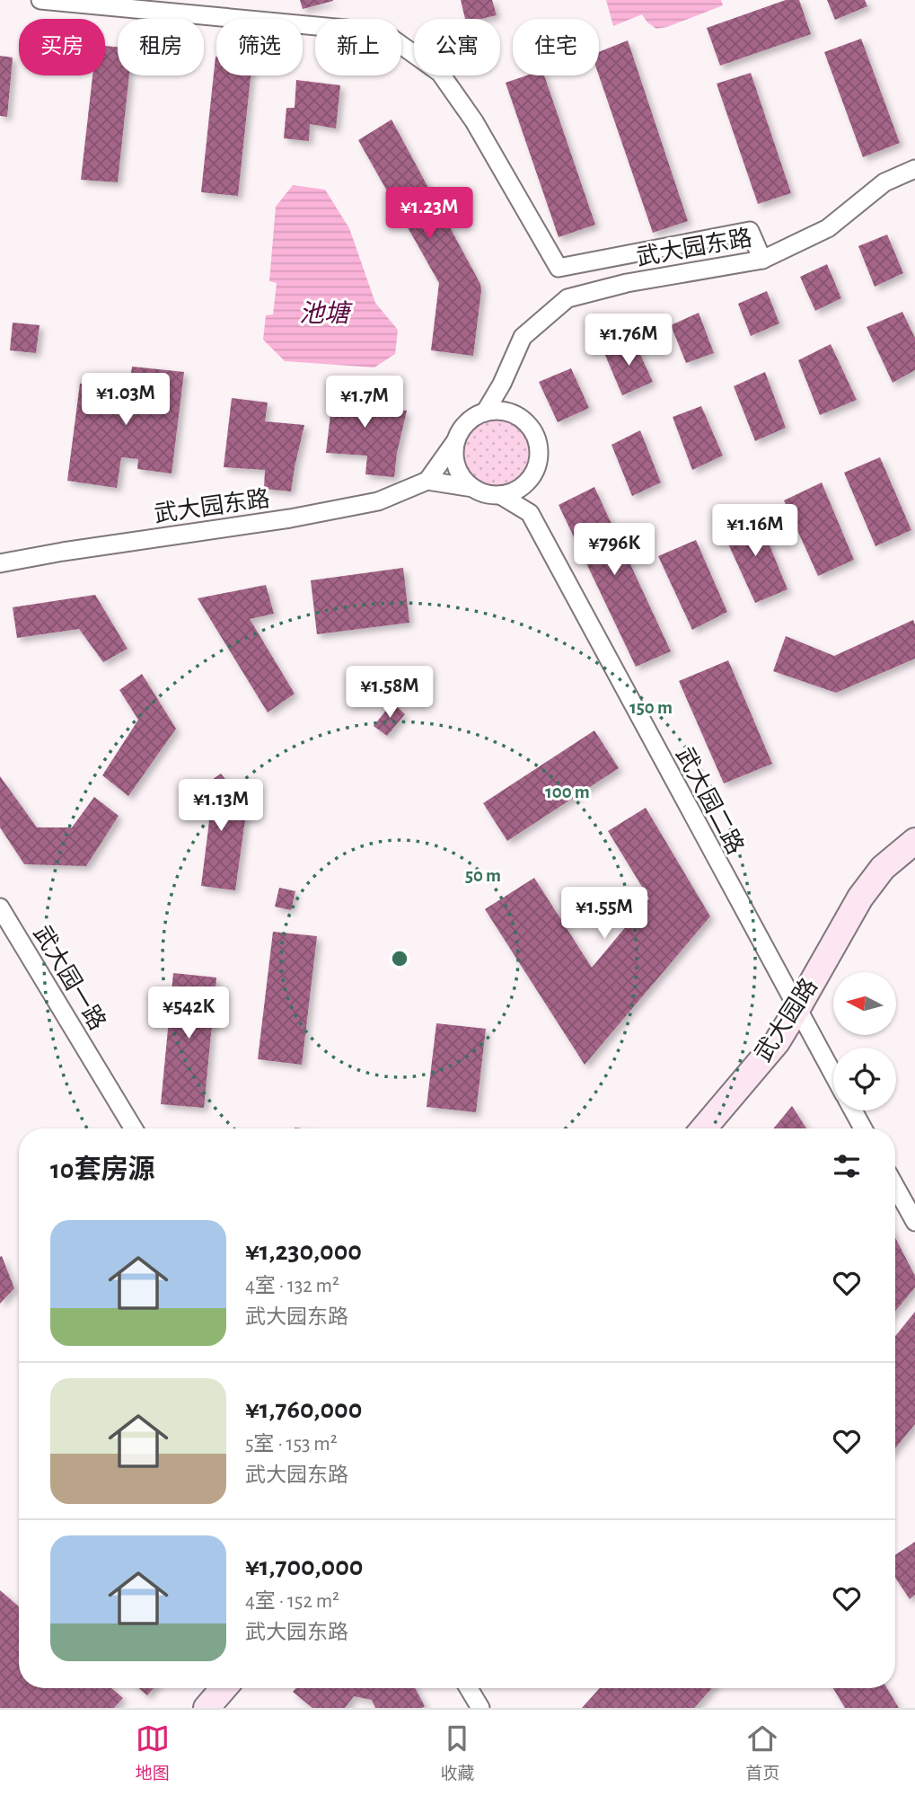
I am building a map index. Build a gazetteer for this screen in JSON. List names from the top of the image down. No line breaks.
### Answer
{"streets":{"street":["武大园东路","武大园二路","武大园一路","武大园路"]},"crossings":[["武大园二路","武大园路"]],"water":["池塘"],"north":"left","page":{"chip":["买房","租房","筛选","新上","公寓","住宅"],"price":["¥1.23M","¥1.76M","¥1.03M","¥1.7M","¥1.16M","¥796K","¥1.58M","¥1.13M","¥1.55M","¥542K"],"heading":"10套房源","list":[{"name":"¥1,230,000","note":"4室 · 132 m² · 武大园东路"},{"name":"¥1,760,000","note":"5室 · 153 m² · 武大园东路"},{"name":"¥1,700,000","note":"4室 · 152 m² · 武大园东路"}],"tabs":["地图","收藏","首页"]},"rings":["150 m","100 m","50 m"]}
